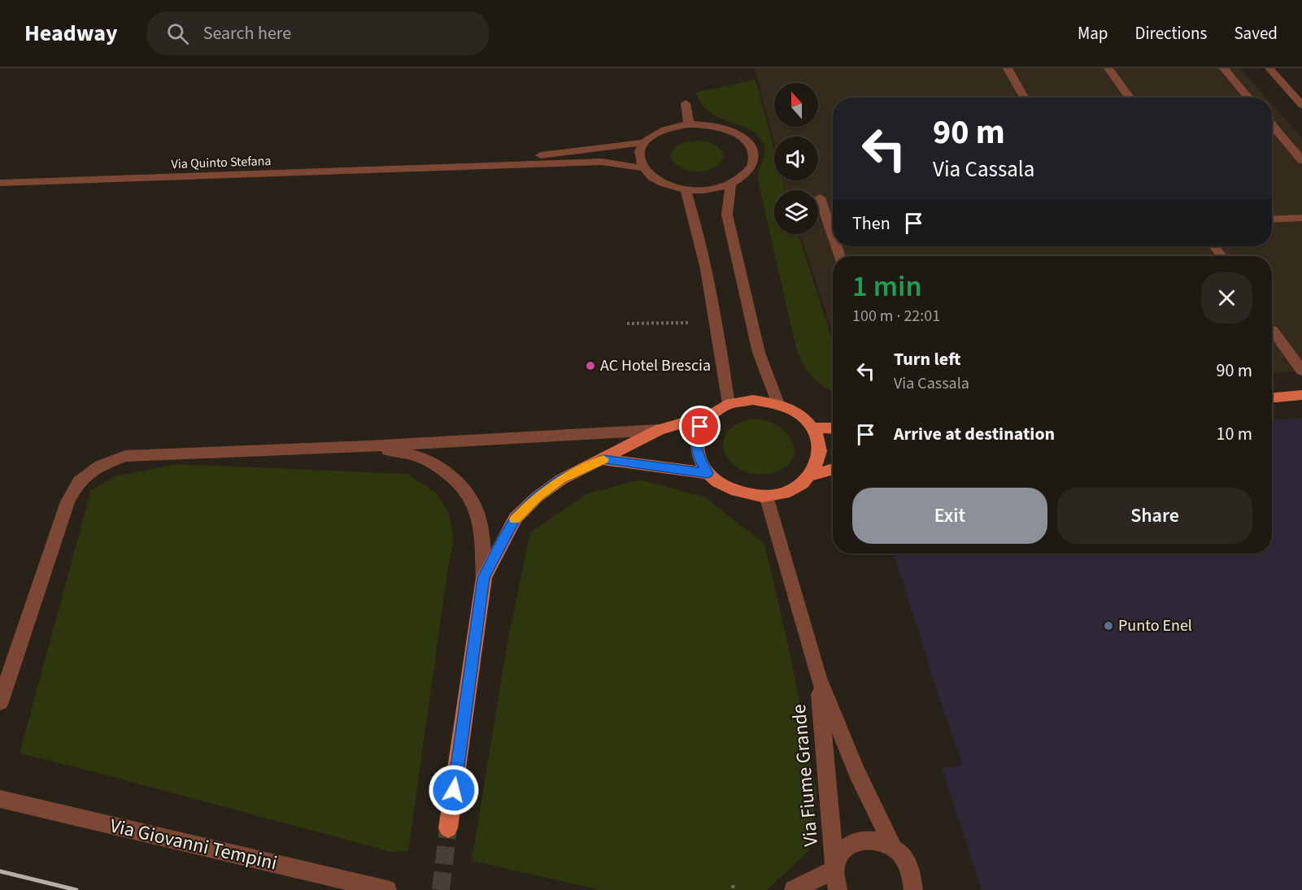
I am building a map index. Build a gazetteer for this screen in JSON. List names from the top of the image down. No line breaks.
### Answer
{"streets":{"street":["Via Quinto Stefana","Via Fiume Grande","Via Giovanni Tempini"]},"places":["AC Hotel Brescia","Punto Enel"],"north":"top","page":{"header":"Headway","search":"Search here","nav":["Map","Directions","Saved"],"turn":["90 m","Via Cassala"],"then":"Then","heading":["1 min","100 m · 22:01"],"list":[{"name":"Turn left","note":"Via Cassala","value":"90 m"},{"name":"Arrive at destination","value":"10 m"}],"buttons":["Exit","Share"]}}
